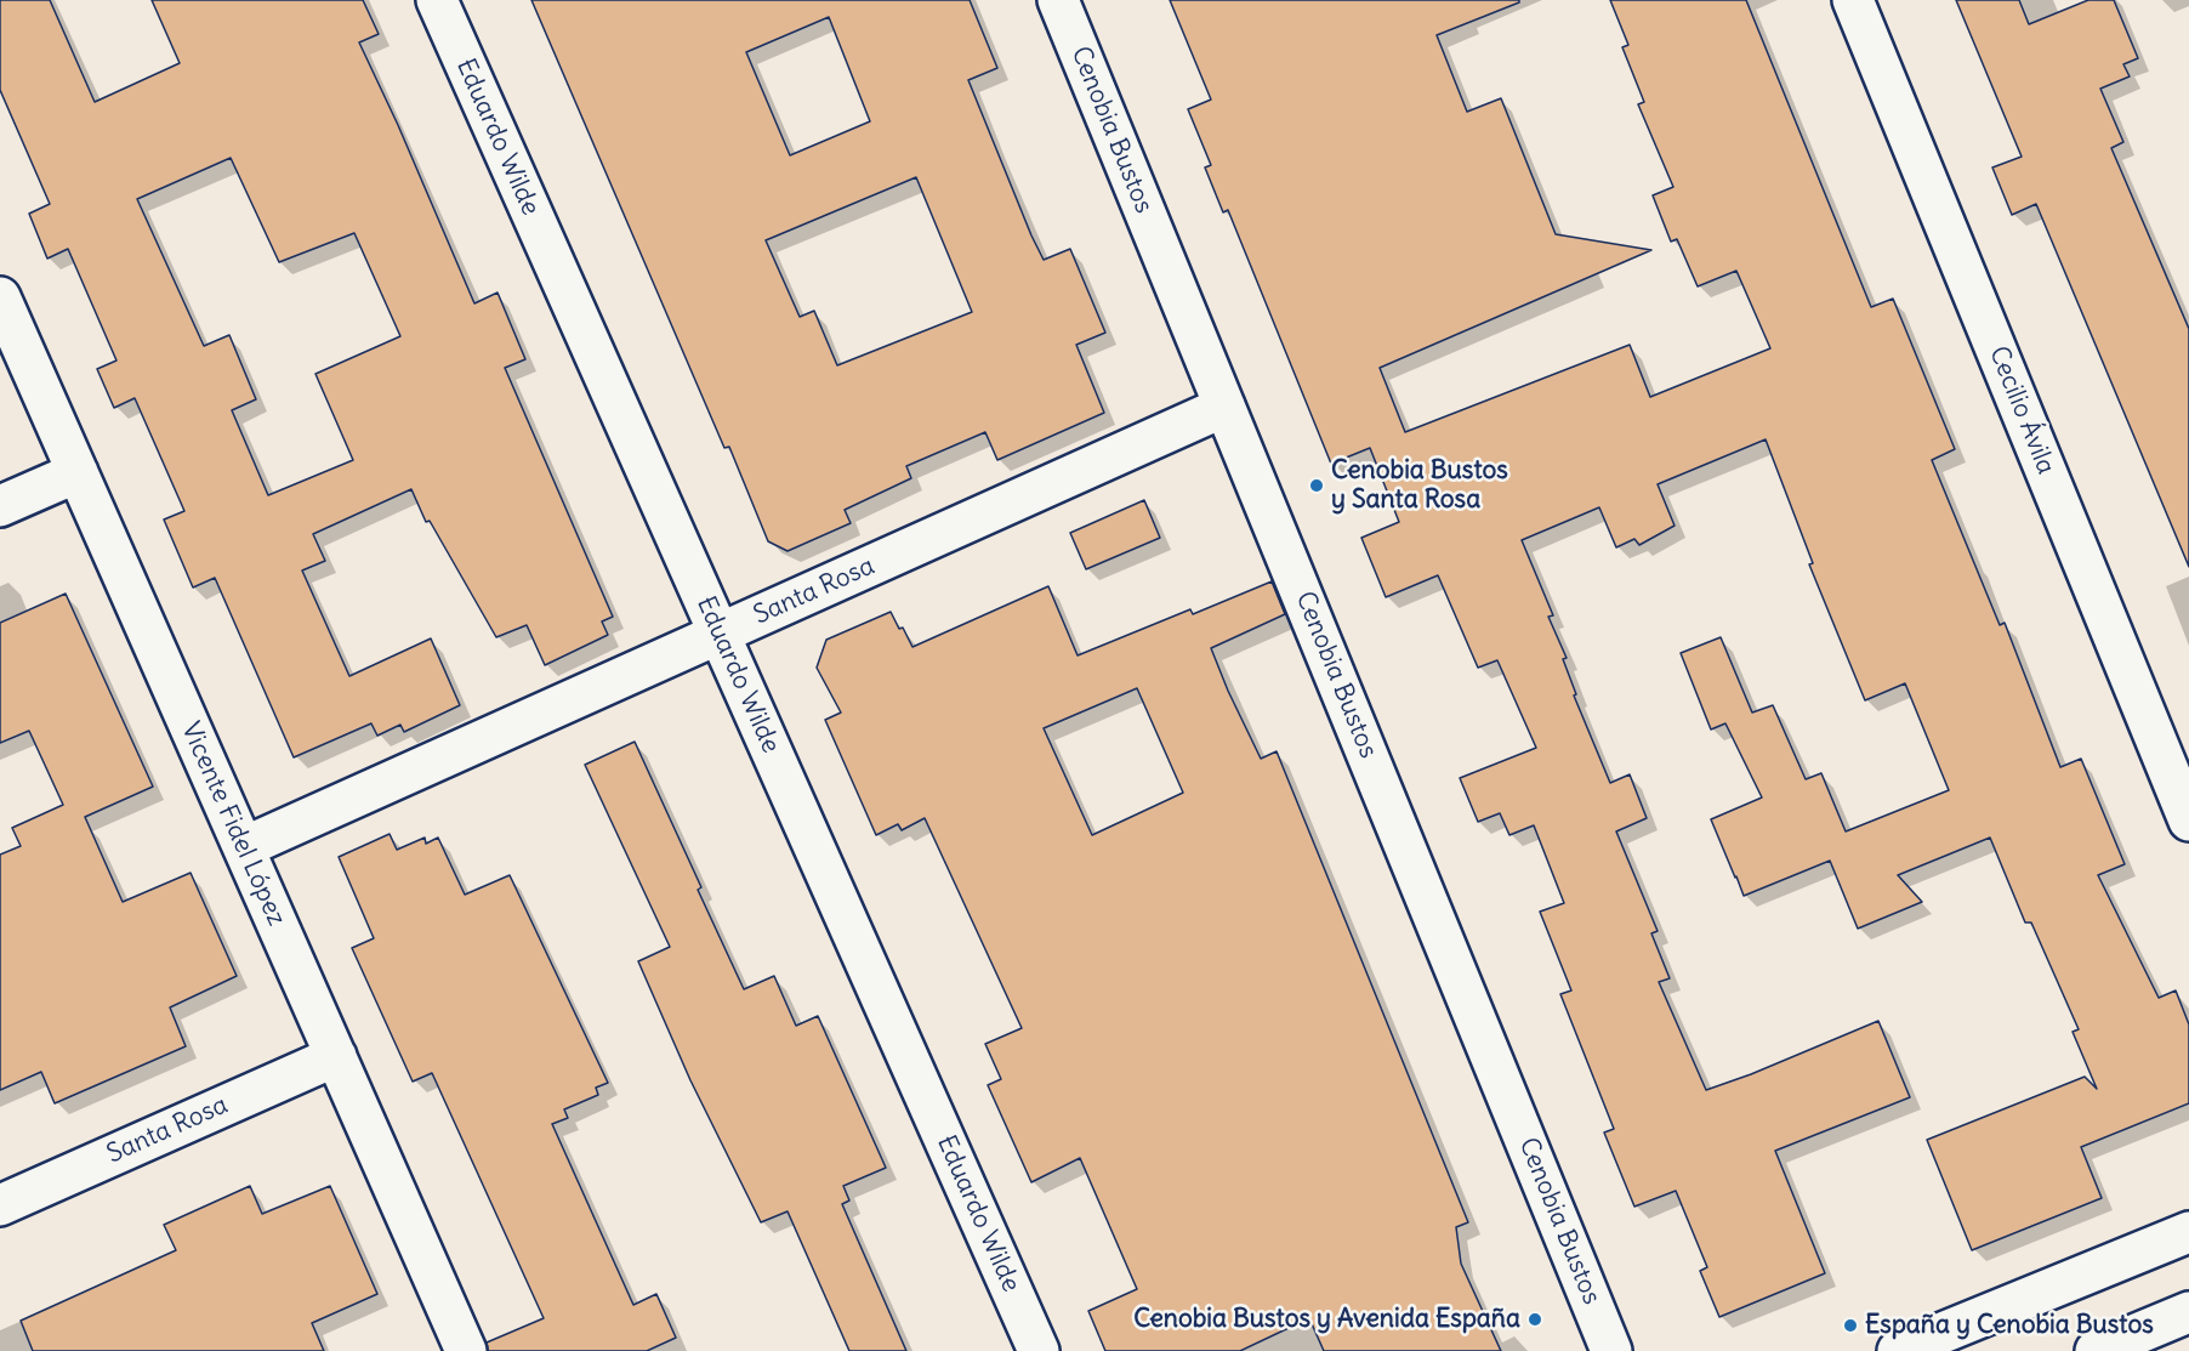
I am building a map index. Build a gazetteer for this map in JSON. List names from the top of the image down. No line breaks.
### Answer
{"streets":{"street":["Cenobia Bustos","Eduardo Wilde","Cecilio Ávila","Santa Rosa","Vicente Fidel López"]},"crossings":[["Cenobia Bustos","Santa Rosa"],["Eduardo Wilde","Santa Rosa"],["Santa Rosa","Vicente Fidel López"]],"places":["Cenobia Bustos y Santa Rosa","Cenobia Bustos y Avenida España","España y Cenobia Bustos"]}
